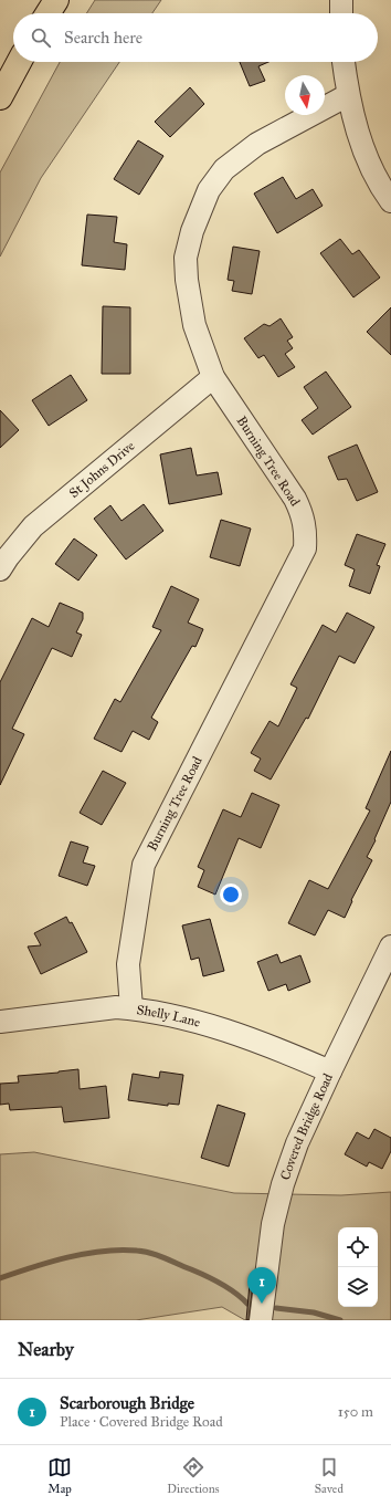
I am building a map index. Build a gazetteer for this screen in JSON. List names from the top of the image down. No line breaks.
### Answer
{"streets":{"street":["Burning Tree Road","St Johns Drive","Shelly Lane","Covered Bridge Road"]},"crossings":[["Burning Tree Road","St Johns Drive"],["Burning Tree Road","Shelly Lane"],["Shelly Lane","Covered Bridge Road"]],"north":"bottom","page":{"search":"Search here","pins":"1","heading":"Nearby","list":[{"mark":"1","name":"Scarborough Bridge","note":"Place · Covered Bridge Road","value":"150 m"}],"nav":["Map","Directions","Saved"]}}
